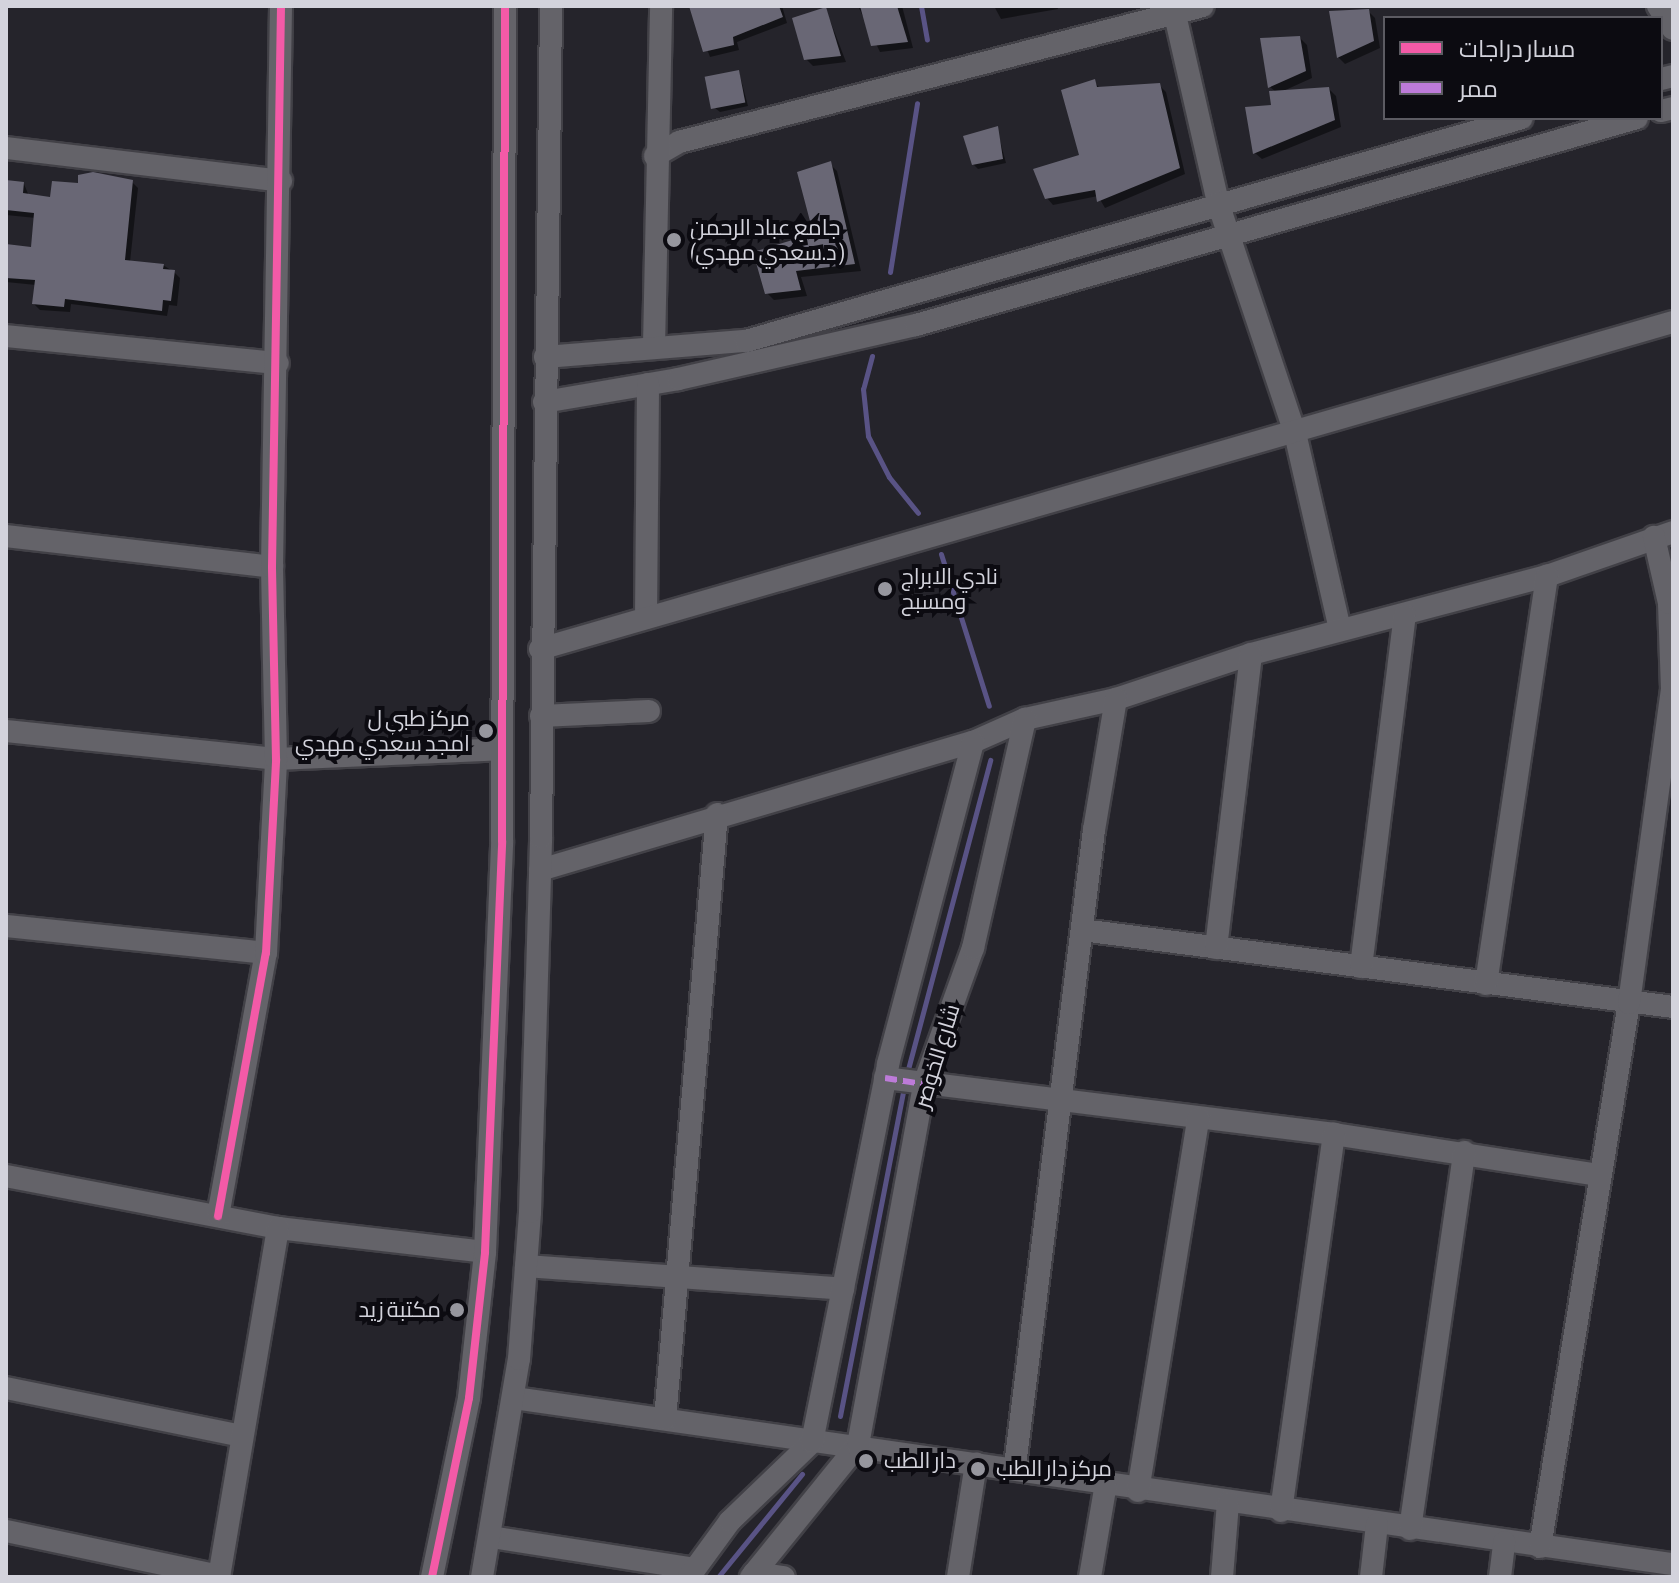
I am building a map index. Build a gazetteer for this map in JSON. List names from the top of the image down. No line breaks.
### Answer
{"streets":{"street":["شارع الخوصر"]},"places":["جامع عباد الرحمن (د.سعدي مهدي )","نادي الابراج ومسبح","مركز طبي ل امجد سعدي مهدي","مكتبة زيد","دار الطب","مركز دار الطب"],"legend":["مسار دراجات","ممر"]}
